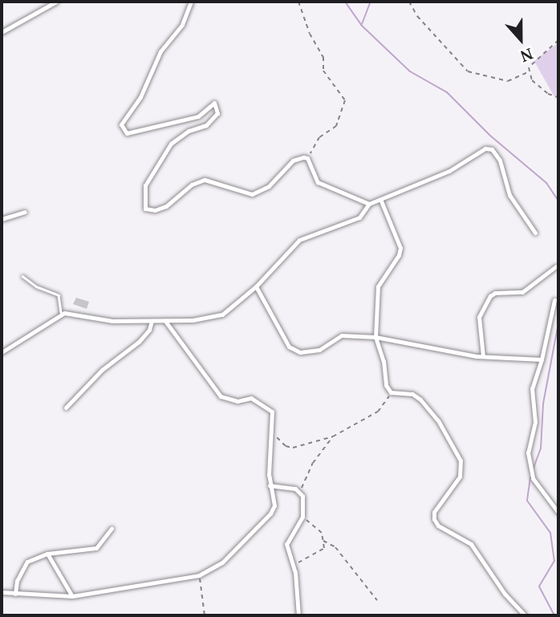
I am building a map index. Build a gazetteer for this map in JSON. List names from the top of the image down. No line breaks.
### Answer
{"north":"bottom"}
